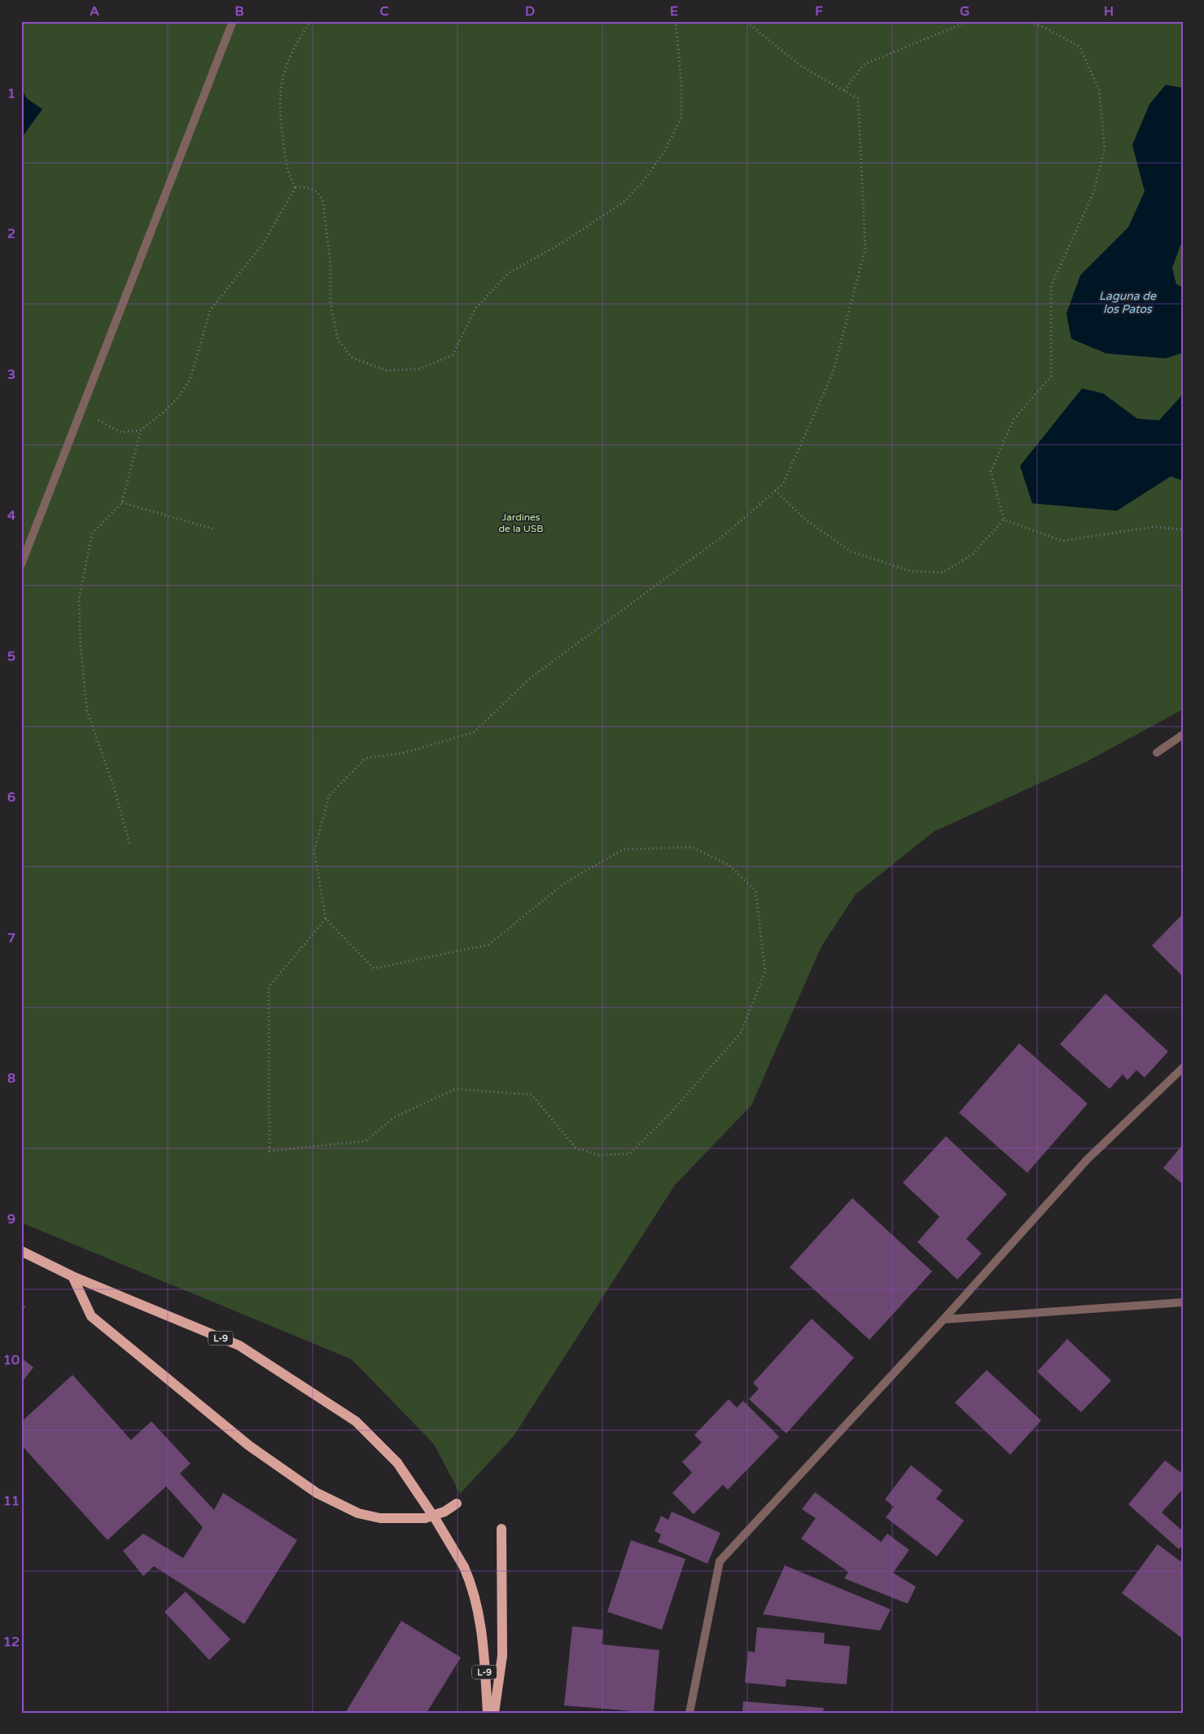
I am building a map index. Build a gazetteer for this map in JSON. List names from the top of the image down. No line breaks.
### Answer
{"streets":{"main road":["L-9"]},"water":["Laguna de los Patos"],"parks":["Jardines de la USB"],"grid":{"columns":["A","B","C","D","E","F","G","H"],"rows":["1","2","3","4","5","6","7","8","9","10","11","12"]}}
